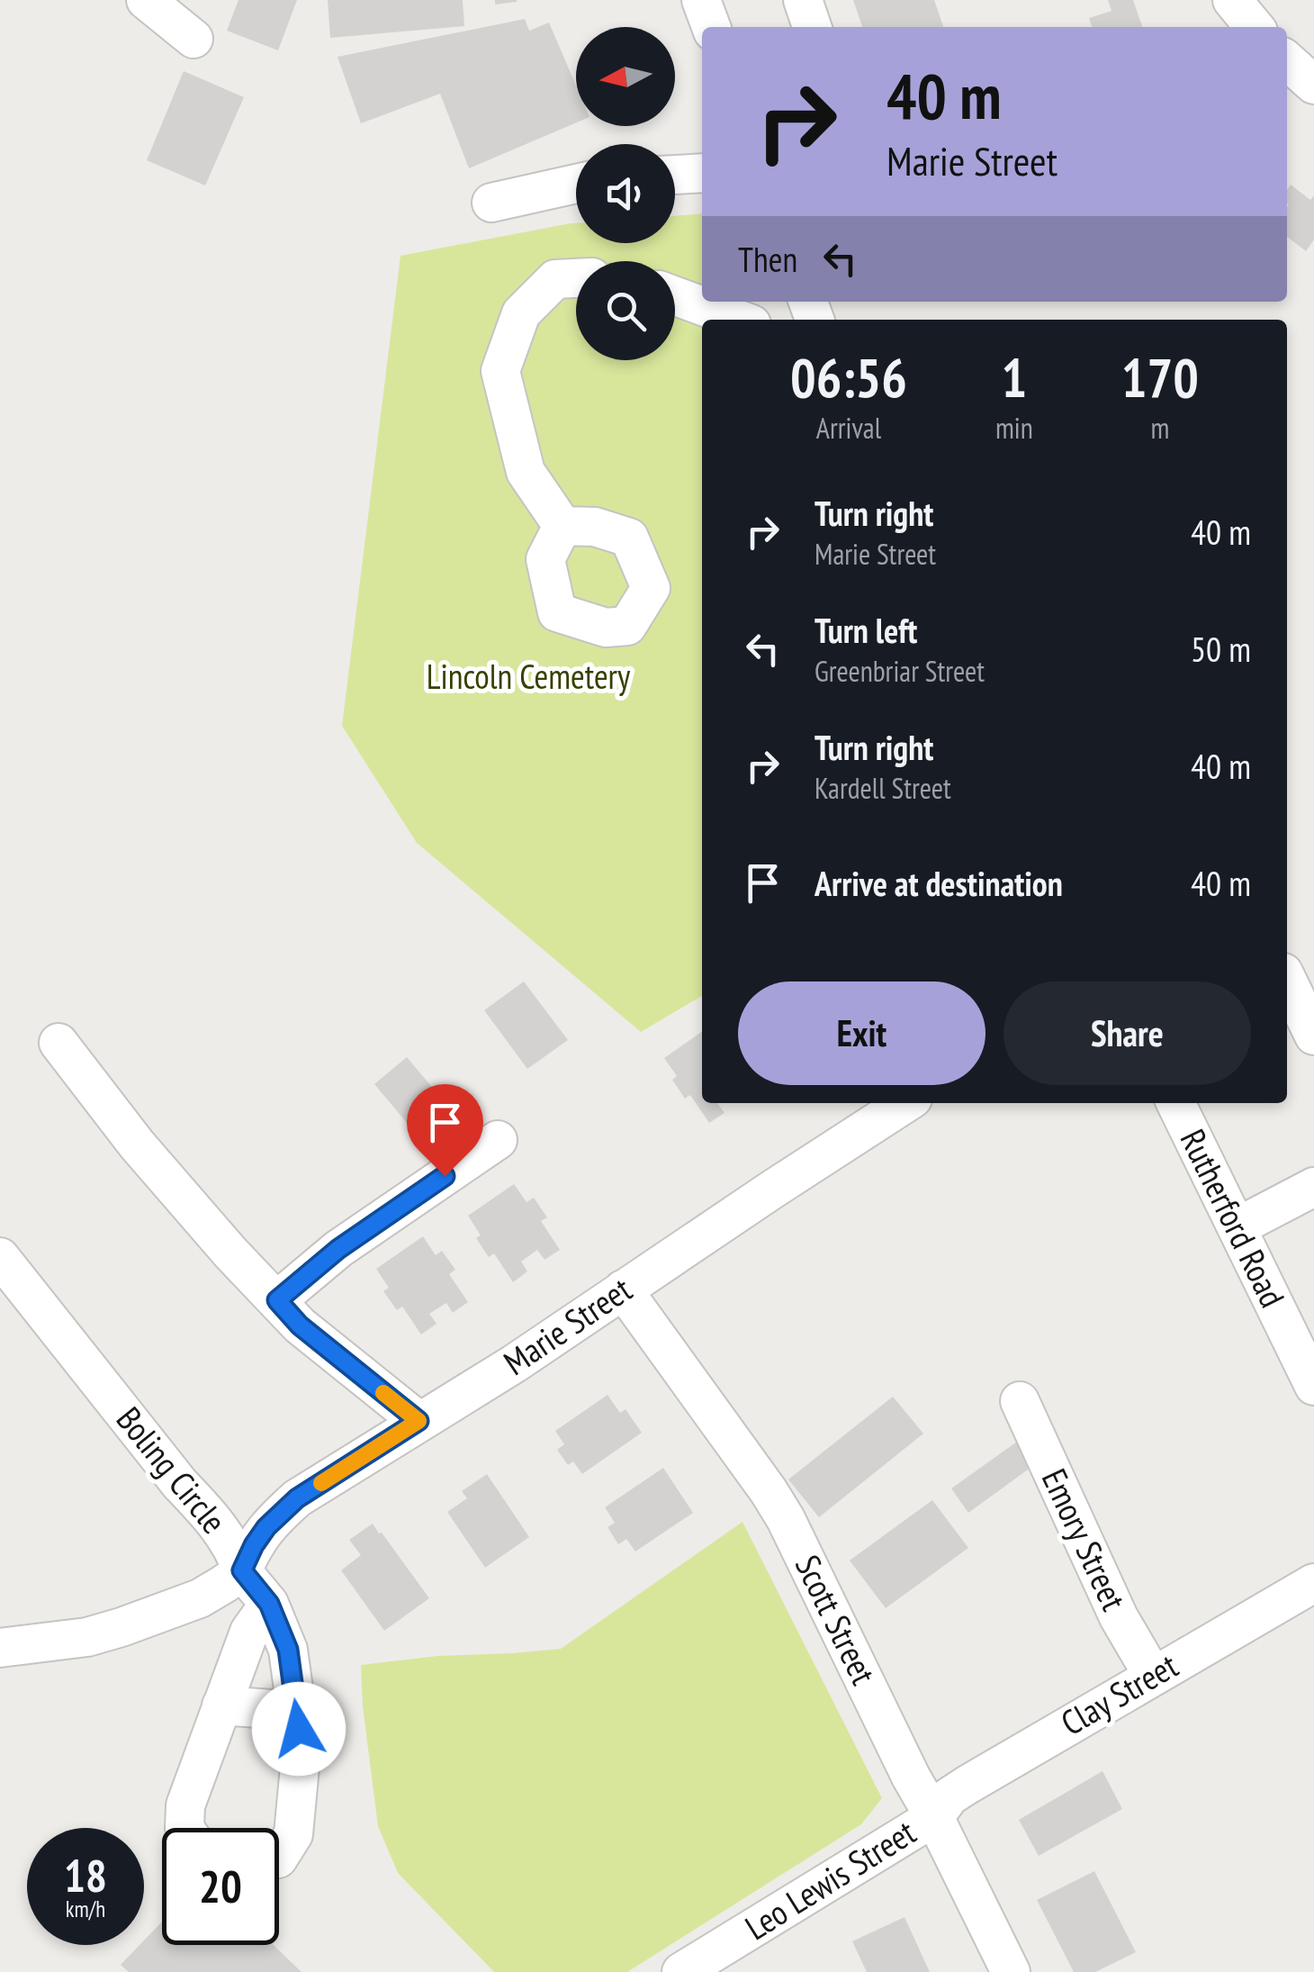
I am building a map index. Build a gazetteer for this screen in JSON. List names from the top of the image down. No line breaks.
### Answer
{"streets":{"street":["Rutherford Road","Marie Street","Boling Circle","Emory Street","Scott Street","Clay Street","Leo Lewis Street"]},"crossings":[["Marie Street","Boling Circle"],["Marie Street","Scott Street"],["Emory Street","Clay Street"],["Scott Street","Clay Street"],["Scott Street","Leo Lewis Street"],["Clay Street","Leo Lewis Street"]],"parks":["Lincoln Cemetery"],"north":"left","page":{"turn":["40 m","Marie Street"],"then":"Then","eta":["06:56","Arrival","1","min","170","m"],"list":[{"name":"Turn right","note":"Marie Street","value":"40 m"},{"name":"Turn left","note":"Greenbriar Street","value":"50 m"},{"name":"Turn right","note":"Kardell Street","value":"40 m"},{"name":"Arrive at destination","value":"40 m"}],"buttons":["Exit","Share"],"speed":"18 km/h","limit":"20"}}
